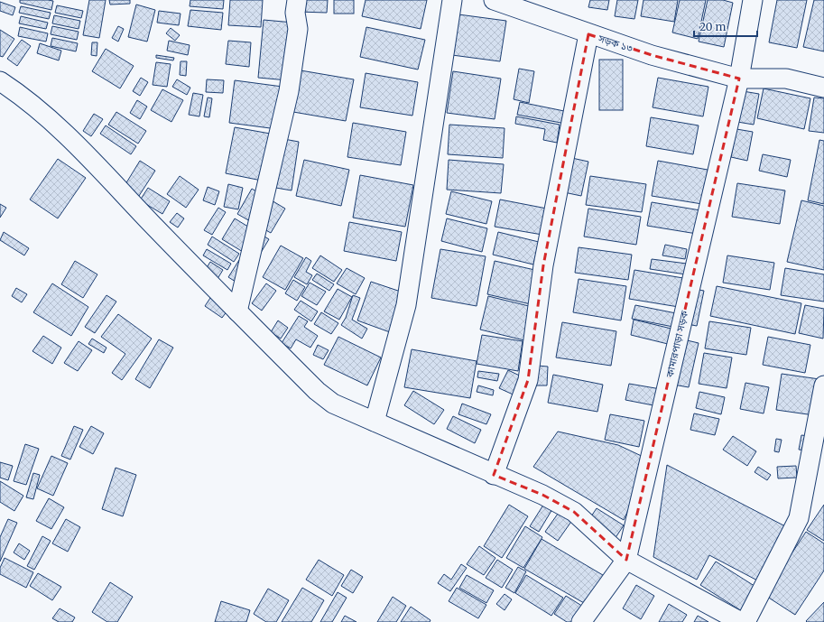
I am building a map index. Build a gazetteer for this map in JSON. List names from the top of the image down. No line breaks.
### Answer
{"streets":{"street":["সড়ক ১৩","কামারপাড়া সড়ক"]},"crossings":[["সড়ক ১৩","কামারপাড়া সড়ক"]],"scale_bar":"20 m"}
